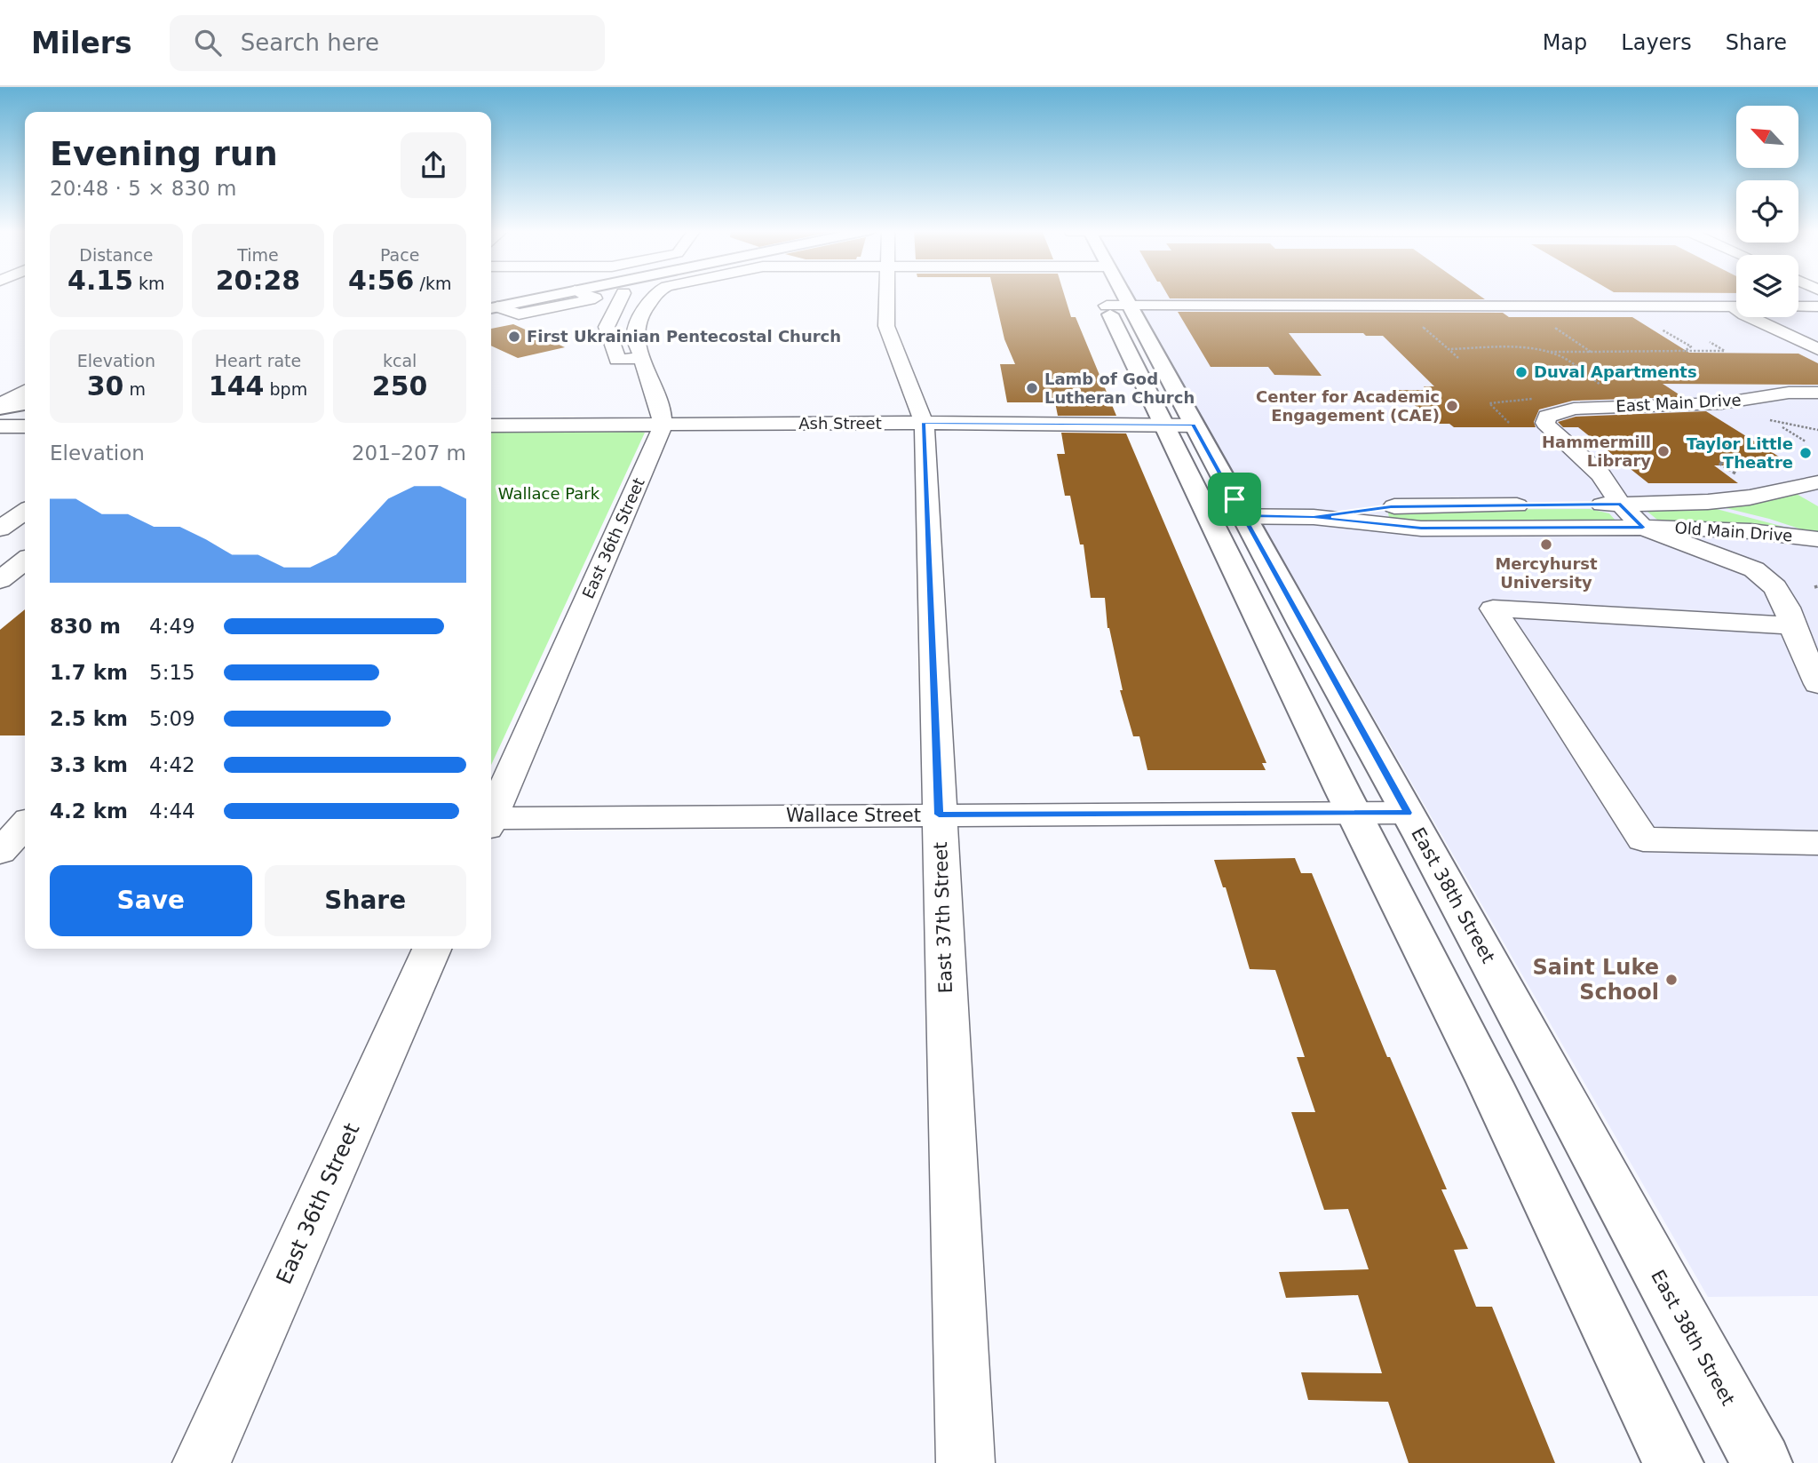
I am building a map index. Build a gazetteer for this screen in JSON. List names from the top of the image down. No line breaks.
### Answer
{"streets":{"main road":["East 38th Street"],"street":["East Main Drive","Ash Street","Old Main Drive","East 36th Street","Wallace Street","East 37th Street"]},"crossings":[["East Main Drive","Old Main Drive"],["Ash Street","East 36th Street"],["Ash Street","East 38th Street"],["Ash Street","East 37th Street"],["Old Main Drive","East 38th Street"],["Wallace Street","East 38th Street"],["Wallace Street","East 37th Street"]],"parks":["Wallace Park"],"places":["First Ukrainian Pentecostal Church","Duval Apartments","Lamb of God Lutheran Church","Center for Academic Engagement (CAE)","Hammermill Library","Taylor Little Theatre","Mercyhurst University","Saint Luke School"],"north":"top left","page":{"header":"Milers","search":"Search here","nav":["Map","Layers","Share"],"heading":["Evening run","20:48 · 5 × 830 m"],"stats":[["Distance","4.15 km"],["Time","20:28"],["Pace","4:56 /km"],["Elevation","30 m"],["Heart rate","144 bpm"],["kcal","250"]],"chart":["Elevation","201–207 m"],"list":[{"name":"830 m","note":"4:49"},{"name":"1.7 km","note":"5:15"},{"name":"2.5 km","note":"5:09"},{"name":"3.3 km","note":"4:42"},{"name":"4.2 km","note":"4:44"}],"buttons":["Save","Share"]}}
